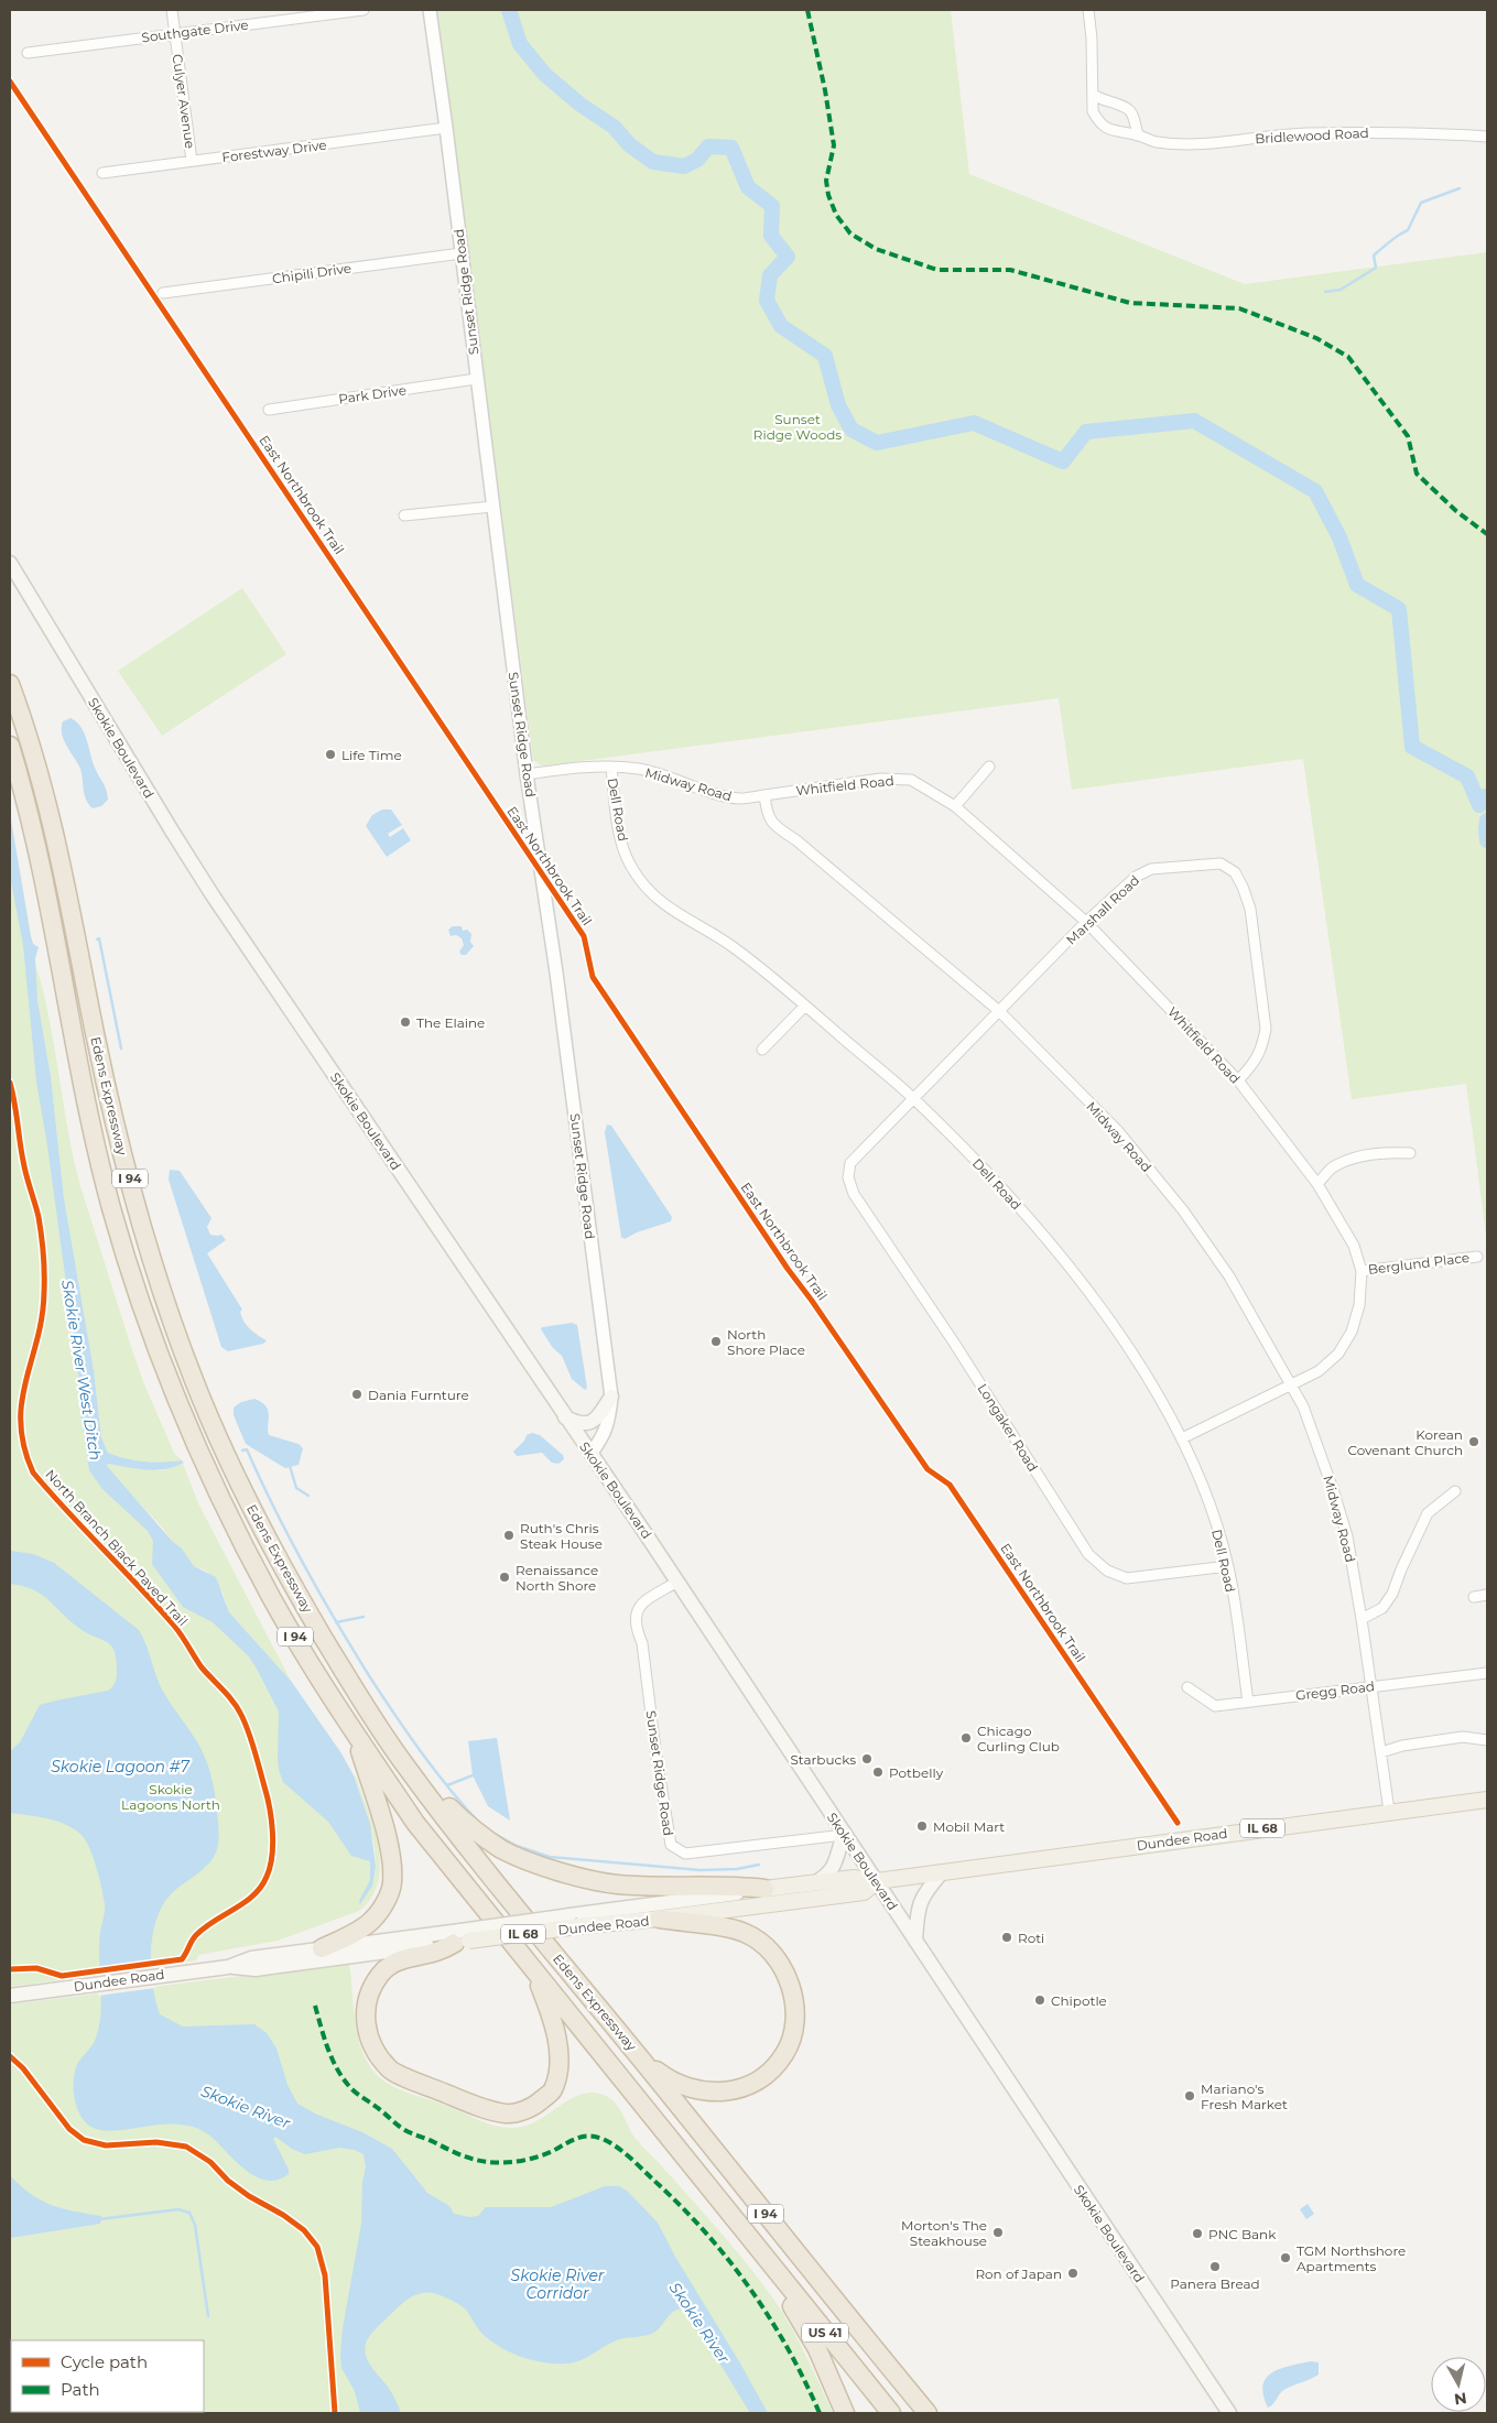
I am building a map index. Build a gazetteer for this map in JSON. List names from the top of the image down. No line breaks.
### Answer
{"streets":{"highway":["Edens Expressway","I 94","US 41"],"main road":["Skokie Boulevard","IL 68","Dundee Road"],"street":["Southgate Drive","Culyer Avenue","Bridlewood Road","Forestway Drive","Chipili Drive","Sunset Ridge Road","Park Drive","Midway Road","Whitfield Road","Dell Road","Marshall Road","Berglund Place","Longaker Road","Gregg Road"],"cycle path":["East Northbrook Trail","North Branch Black Paved Trail"]},"crossings":[["Southgate Drive","Culyer Avenue"],["Culyer Avenue","Forestway Drive"],["Forestway Drive","Sunset Ridge Road"],["Chipili Drive","Sunset Ridge Road"],["Sunset Ridge Road","Park Drive"],["Sunset Ridge Road","Skokie Boulevard"],["Sunset Ridge Road","Midway Road"],["Skokie Boulevard","Dundee Road"],["Midway Road","Whitfield Road"],["Midway Road","Dell Road"],["Midway Road","Marshall Road"],["Midway Road","Gregg Road"],["Midway Road","Dundee Road"],["Whitfield Road","Dell Road"],["Whitfield Road","Marshall Road"],["Whitfield Road","Berglund Place"],["Dell Road","Marshall Road"],["Dell Road","Longaker Road"],["Dell Road","Gregg Road"],["Marshall Road","Longaker Road"],["Edens Expressway","I 94"],["Edens Expressway","US 41"],["I 94","US 41"]],"water":["Skokie River West Ditch","Skokie Lagoon #7","Skokie River","Skokie River Corridor"],"parks":["Sunset Ridge Woods","Skokie Lagoons North"],"places":["Life Time","The Elaine","North Shore Place","Dania Furnture","Korean Covenant Church","Ruth's Chris Steak House","Renaissance North Shore","Chicago Curling Club","Starbucks","Potbelly","Mobil Mart","Roti","Chipotle","Mariano's Fresh Market","Morton's The Steakhouse","PNC Bank","TGM Northshore Apartments","Panera Bread","Ron of Japan"],"legend":["Cycle path","Path"],"north":"bottom"}
